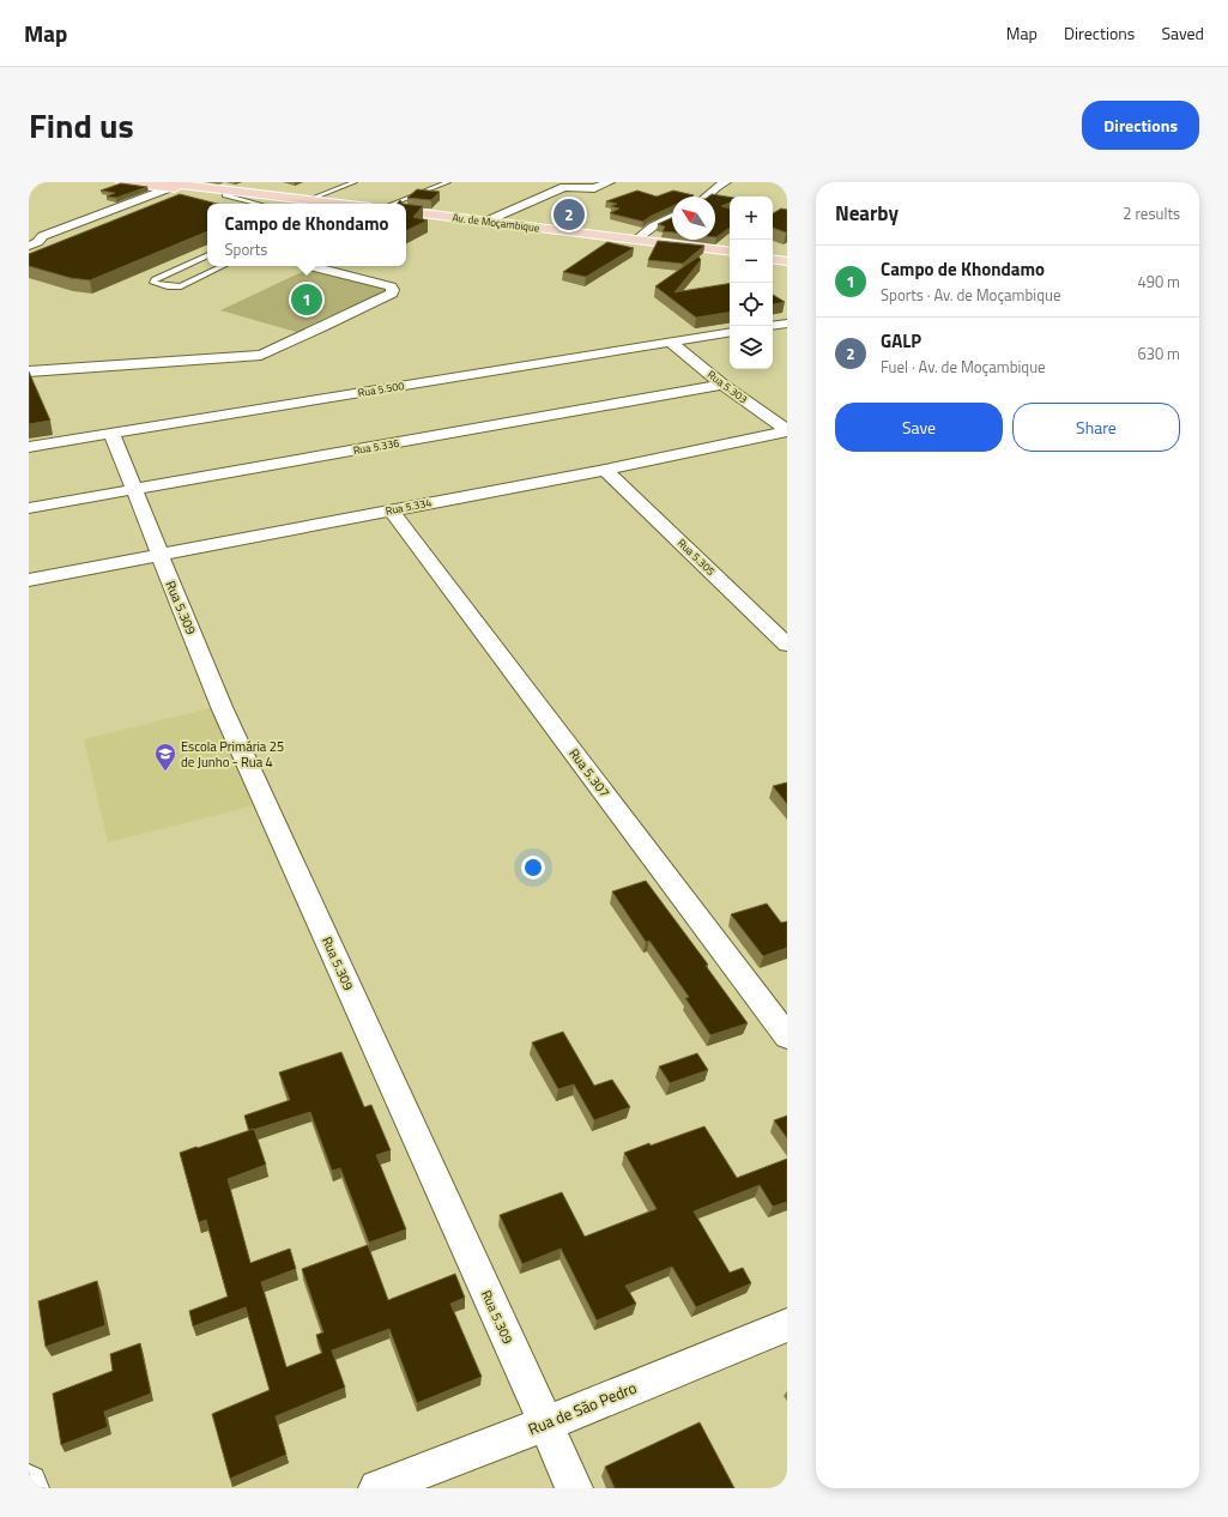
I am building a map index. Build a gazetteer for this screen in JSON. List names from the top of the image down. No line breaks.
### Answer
{"streets":{"highway":["Av. de Moçambique"],"street":["Rua 5.303","Rua 5.500","Rua 5.336","Rua 5.334","Rua 5.305","Rua 5.309","Rua 5.307","Rua de São Pedro"]},"crossings":[["Rua 5.303","Rua 5.500"],["Rua 5.303","Rua 5.336"],["Rua 5.303","Rua 5.334"],["Rua 5.500","Rua 5.309"],["Rua 5.336","Rua 5.309"],["Rua 5.334","Rua 5.305"],["Rua 5.334","Rua 5.309"],["Rua 5.334","Rua 5.307"],["Rua 5.309","Rua de São Pedro"]],"places":{"school or university":["Escola Primária 25 de Junho - Rua 4"]},"north":"top left","page":{"header":"Map","nav":["Map","Directions","Saved"],"title":"Find us","buttons":["Directions",["Save","Share"]],"heading":["Nearby","2 results"],"map_buttons":["+","−"],"pins":["2","1"],"popup":["Campo de Khondamo","Sports"],"list":[{"mark":"1","name":"Campo de Khondamo","note":"Sports · Av. de Moçambique","value":"490 m"},{"mark":"2","name":"GALP","note":"Fuel · Av. de Moçambique","value":"630 m"}]}}
